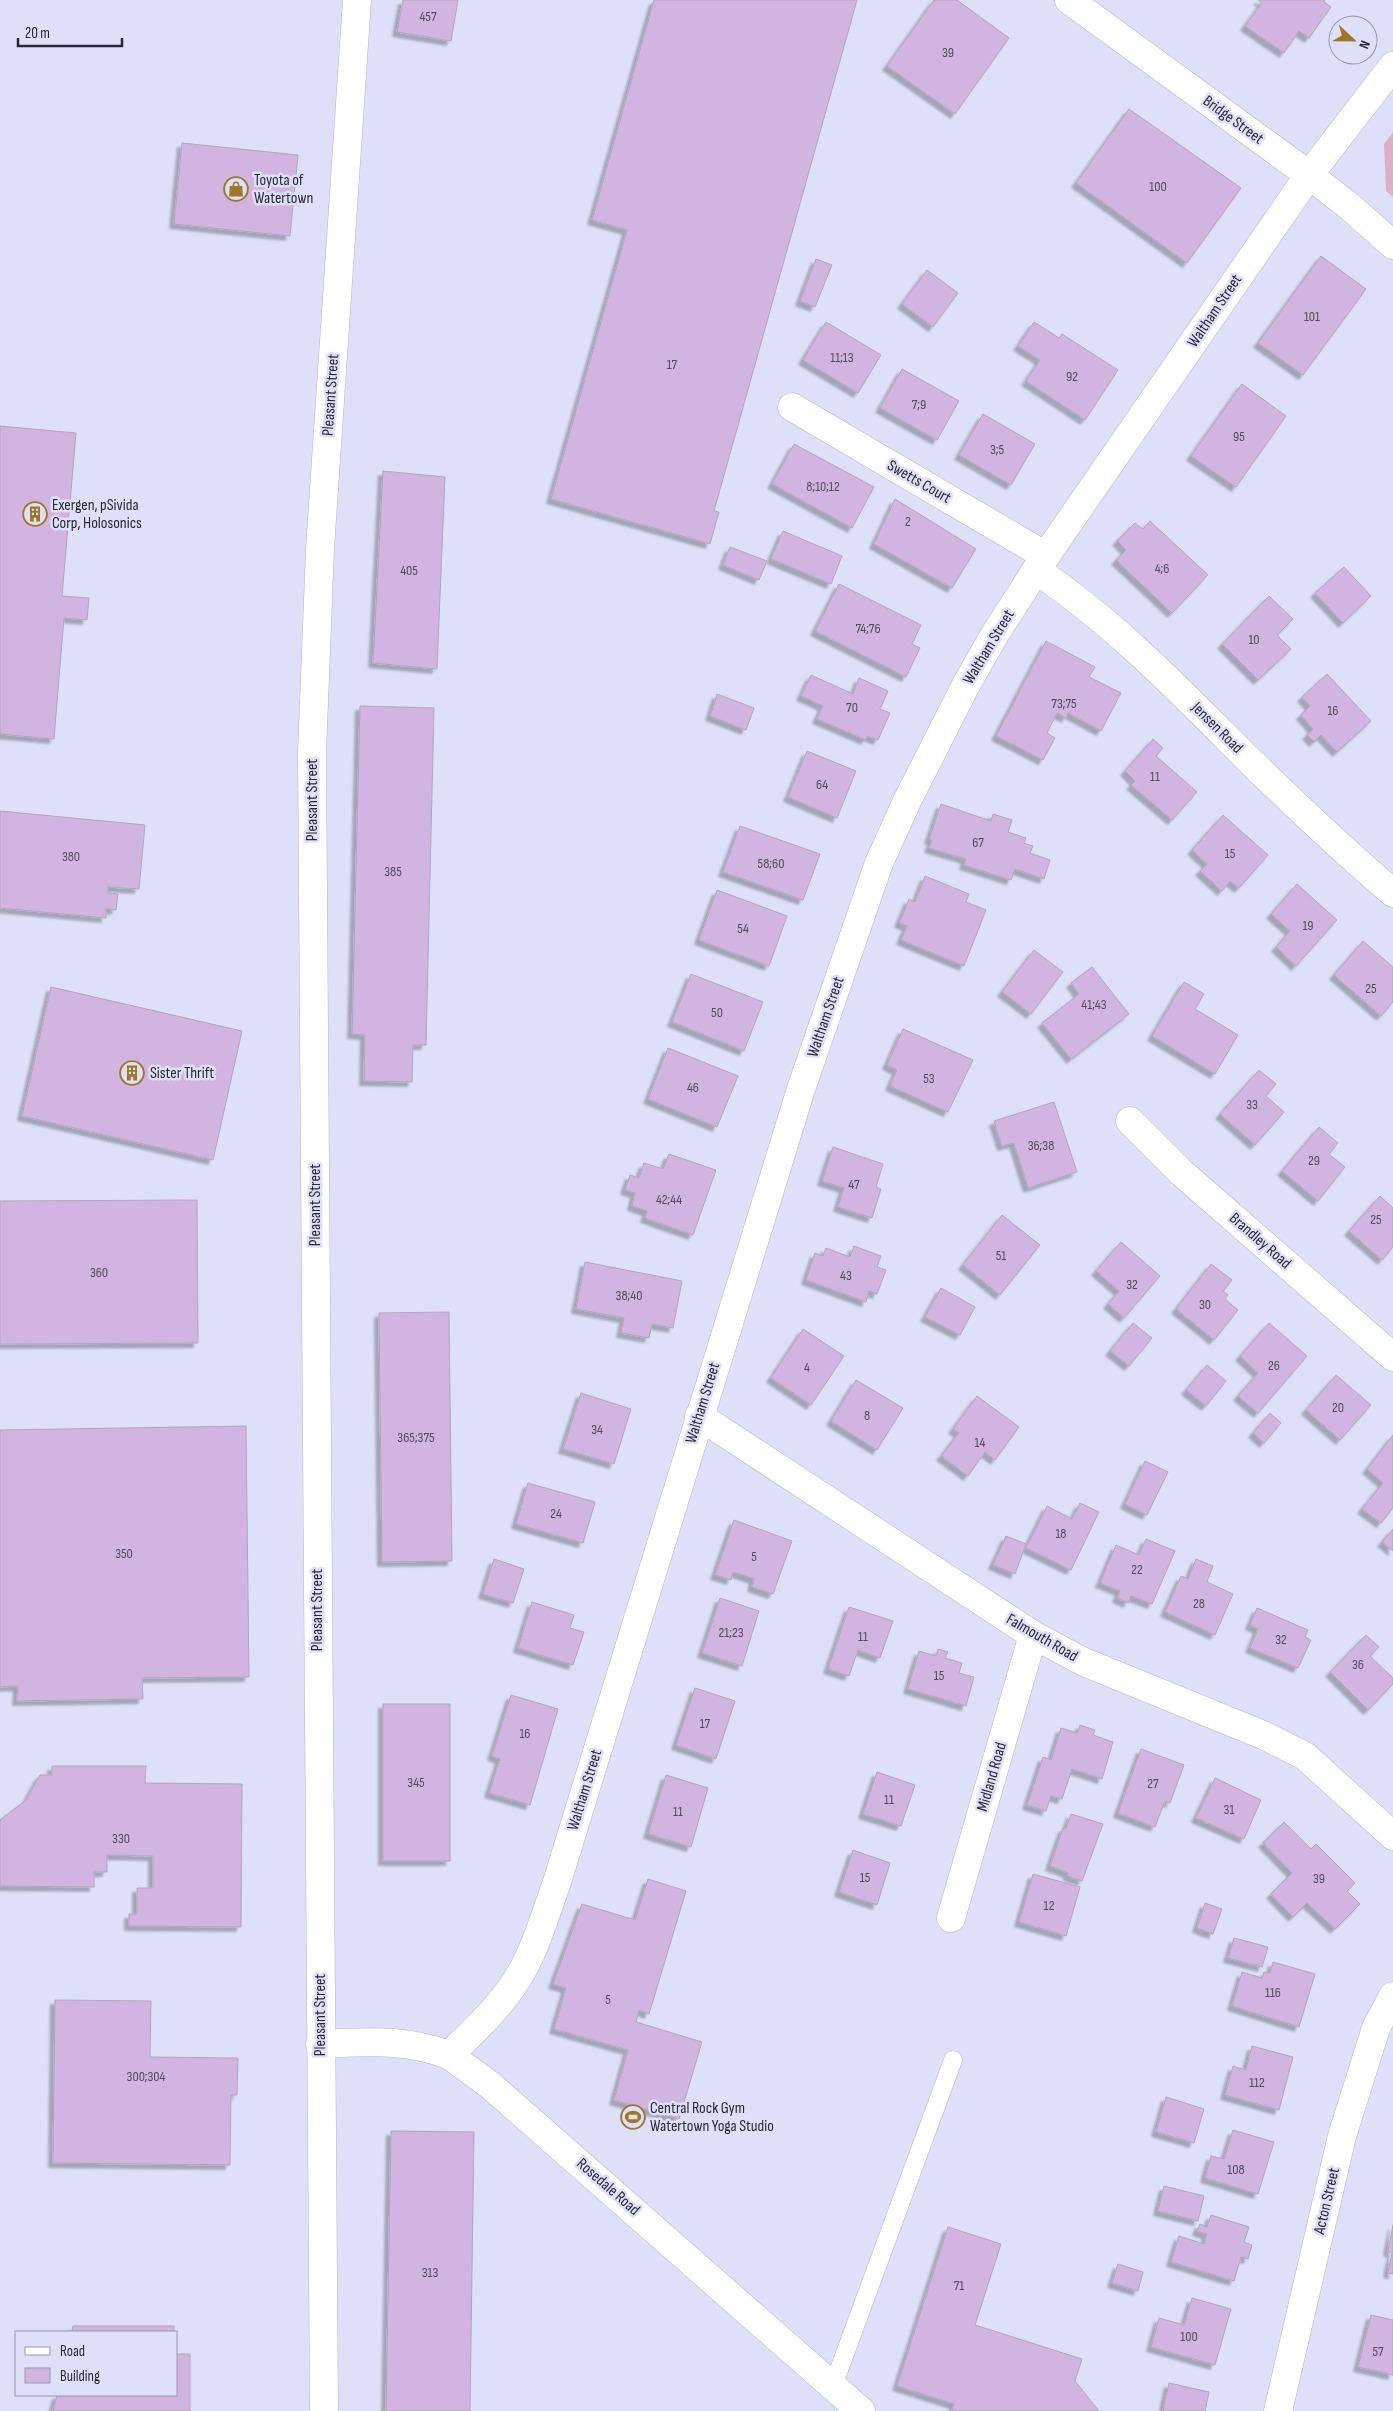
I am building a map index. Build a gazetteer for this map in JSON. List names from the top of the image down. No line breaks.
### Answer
{"streets":{"street":["Bridge Street","Waltham Street","Pleasant Street","Swetts Court","Jensen Road","Brandley Road","Falmouth Road","Midland Road","Rosedale Road","Acton Street"]},"crossings":[["Bridge Street","Waltham Street"],["Waltham Street","Swetts Court"],["Waltham Street","Jensen Road"],["Waltham Street","Falmouth Road"],["Waltham Street","Rosedale Road"],["Pleasant Street","Rosedale Road"],["Swetts Court","Jensen Road"],["Falmouth Road","Midland Road"]],"places":{"shop":["Toyota of Watertown"],"building":["Exergen, pSivida Corp, Holosonics","Sister Thrift"],"sports":["Central Rock Gym Watertown Yoga Studio"]},"house_numbers":["457","39","100","101","11;13","17","92","7;9","95","3;5","8;10;12","2","4;6","405","74;76","10","73;75","70","16","11","64","67","15","380","58;60","385","19","54","25","41;43","50","53","46","33","36;38","29","47","42;44","25","51","360","43","32","38;40","30","26","4","20","8","34","365;375","14","24","18","350","5","22","28","21;23","11","32","36","15","17","16","345","27","11","31","11","330","15","39","12","116","5","300;304","112","108","313","71","100","57"],"legend":["Road","Building"],"scale_bar":"20 m","north":"right"}
